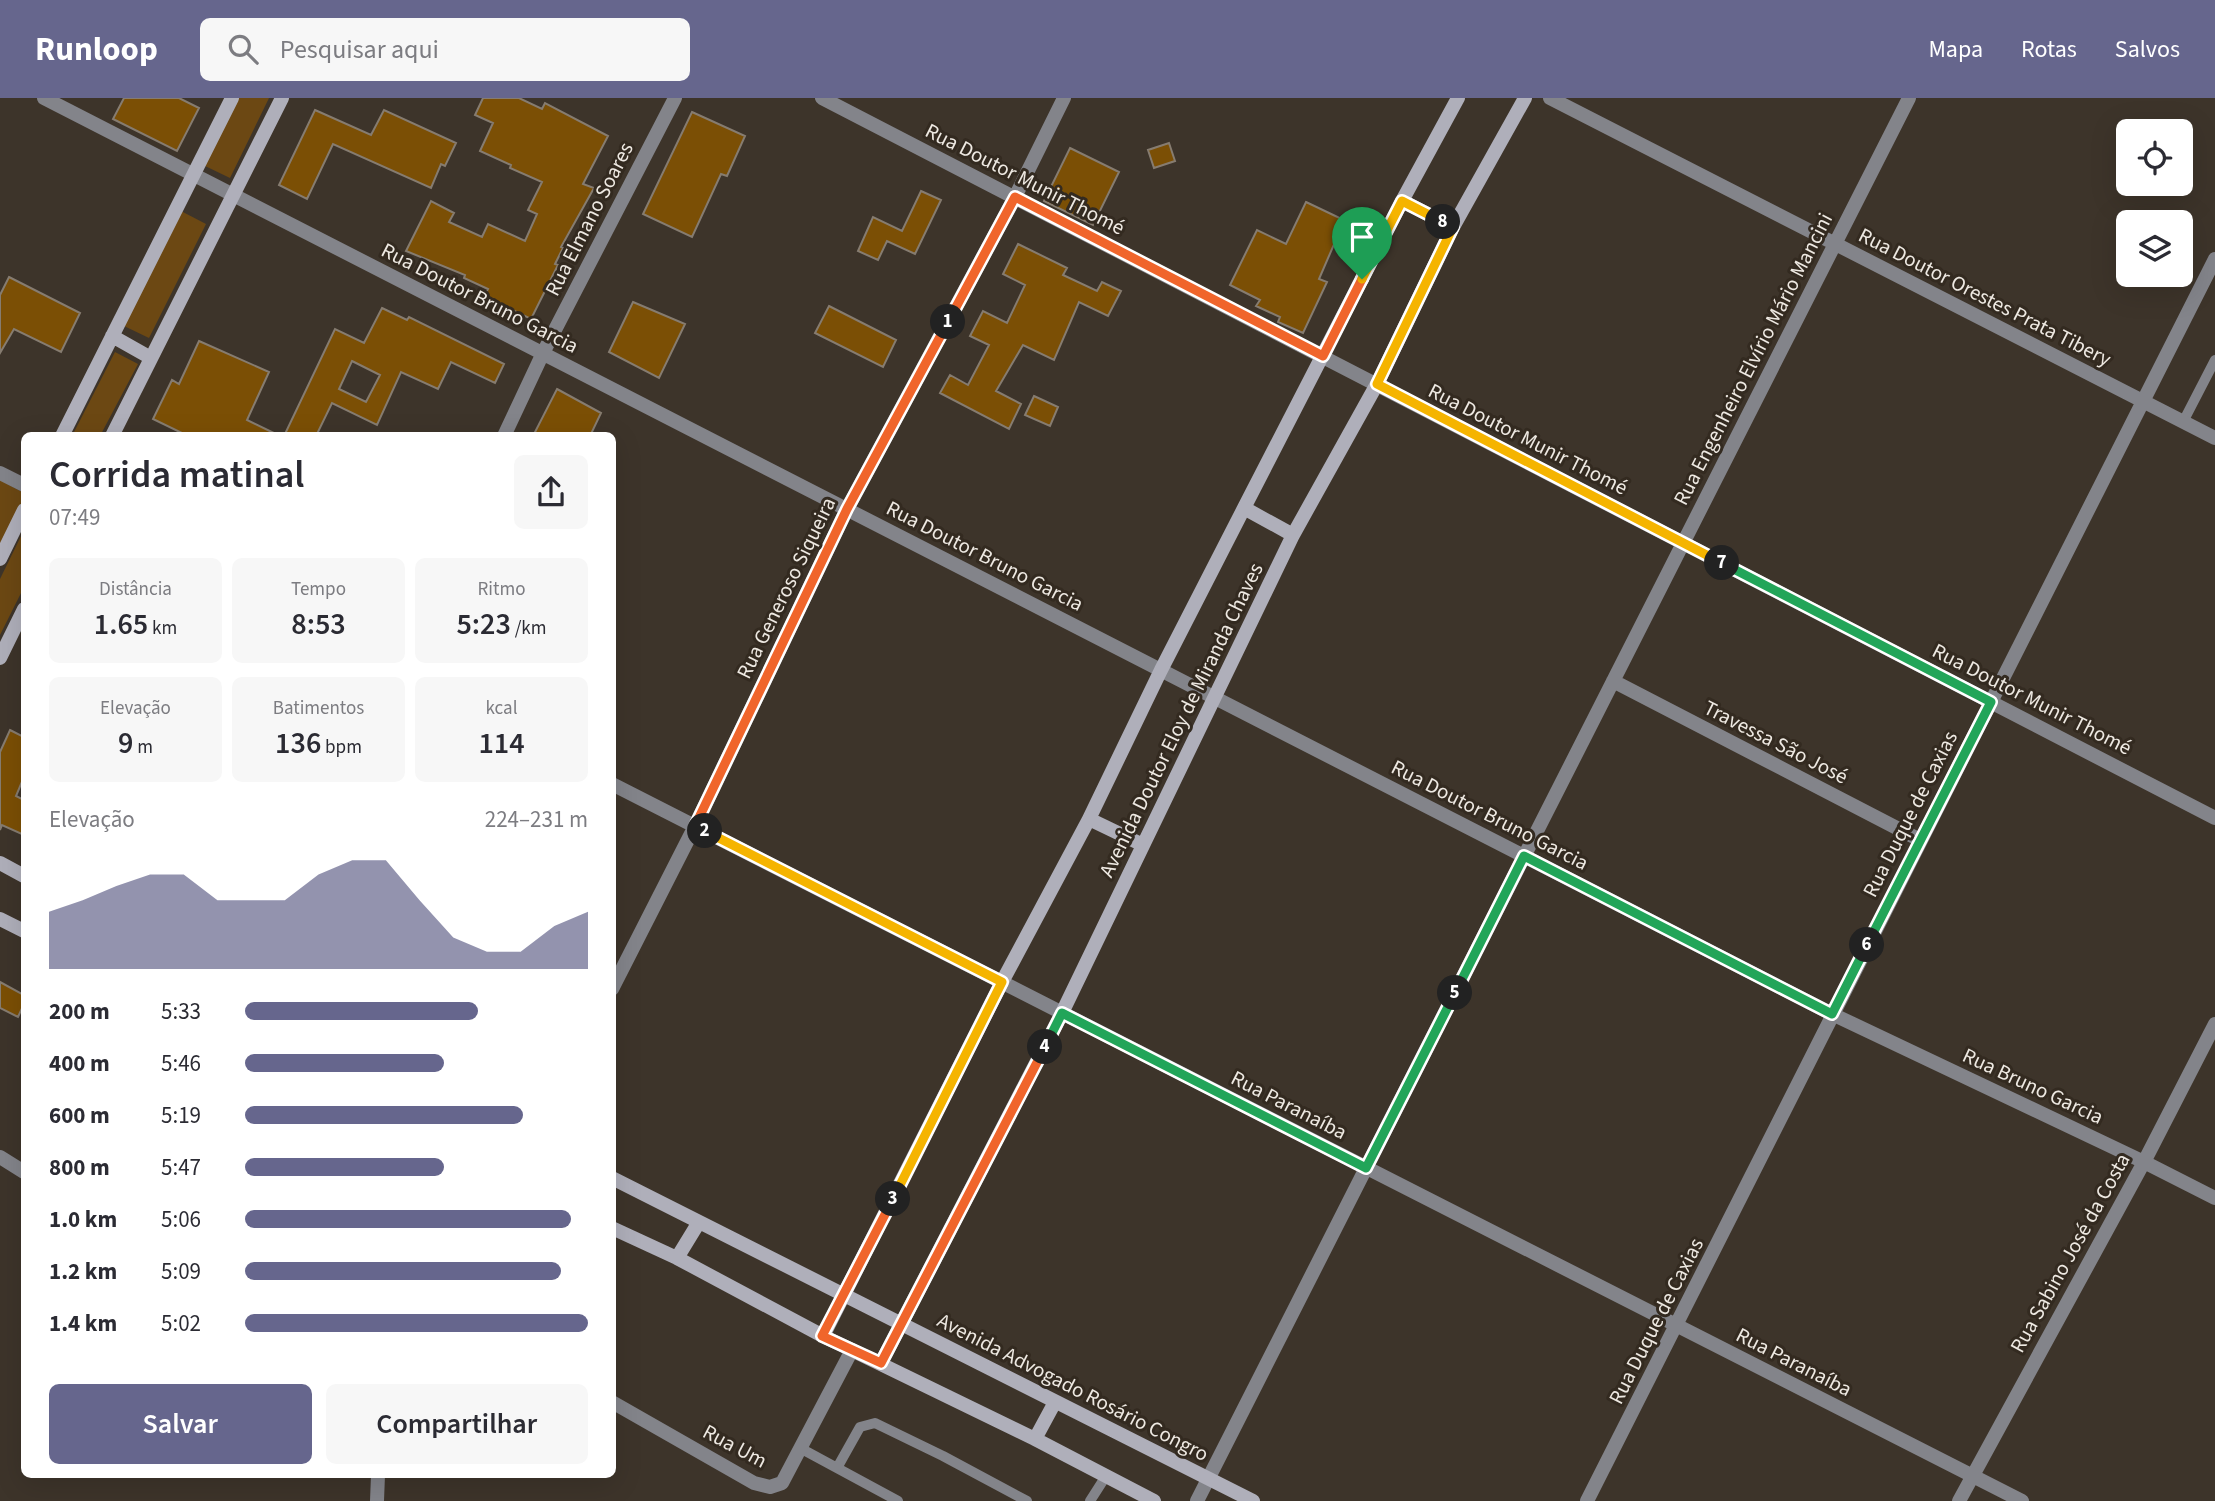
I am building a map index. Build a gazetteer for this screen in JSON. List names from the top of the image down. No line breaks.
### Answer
{"streets":{"street":["Rua Doutor Munir Thomé","Rua Elmano Soares","Rua Doutor Orestes Prata Tibery","Rua Doutor Bruno Garcia","Rua Engenheiro Elvírio Mário Mancini","Rua Generoso Siqueira","Avenida Doutor Eloy de Miranda Chaves","Travessa São José","Rua Duque de Caxias","Rua Bruno Garcia","Rua Paranaíba","Rua Sabino José da Costa","Avenida Advogado Rosário Congro","Rua Um"]},"crossings":[["Rua Doutor Munir Thomé","Rua Engenheiro Elvírio Mário Mancini"],["Rua Doutor Munir Thomé","Rua Generoso Siqueira"],["Rua Doutor Munir Thomé","Avenida Doutor Eloy de Miranda Chaves"],["Rua Doutor Munir Thomé","Rua Duque de Caxias"],["Rua Elmano Soares","Rua Doutor Bruno Garcia"],["Rua Doutor Orestes Prata Tibery","Rua Engenheiro Elvírio Mário Mancini"],["Rua Doutor Orestes Prata Tibery","Rua Duque de Caxias"],["Rua Doutor Bruno Garcia","Rua Engenheiro Elvírio Mário Mancini"],["Rua Doutor Bruno Garcia","Rua Generoso Siqueira"],["Rua Doutor Bruno Garcia","Avenida Doutor Eloy de Miranda Chaves"],["Rua Doutor Bruno Garcia","Rua Duque de Caxias"],["Rua Doutor Bruno Garcia","Rua Bruno Garcia"],["Rua Engenheiro Elvírio Mário Mancini","Travessa São José"],["Rua Engenheiro Elvírio Mário Mancini","Rua Paranaíba"],["Rua Engenheiro Elvírio Mário Mancini","Avenida Advogado Rosário Congro"],["Rua Generoso Siqueira","Rua Paranaíba"],["Avenida Doutor Eloy de Miranda Chaves","Rua Paranaíba"],["Avenida Doutor Eloy de Miranda Chaves","Avenida Advogado Rosário Congro"],["Travessa São José","Rua Duque de Caxias"],["Rua Duque de Caxias","Rua Bruno Garcia"],["Rua Duque de Caxias","Rua Paranaíba"],["Rua Bruno Garcia","Rua Sabino José da Costa"],["Rua Paranaíba","Rua Sabino José da Costa"]],"page":{"header":"Runloop","search":"Pesquisar aqui","nav":["Mapa","Rotas","Salvos"],"pins":["8","1","7","2","6","5","4","3"],"heading":["Corrida matinal","07:49"],"stats":[["Distância","1.65 km"],["Tempo","8:53"],["Ritmo","5:23 /km"],["Elevação","9 m"],["Batimentos","136 bpm"],["kcal","114"]],"chart":["Elevação","224–231 m"],"list":[{"name":"200 m","note":"5:33"},{"name":"400 m","note":"5:46"},{"name":"600 m","note":"5:19"},{"name":"800 m","note":"5:47"},{"name":"1.0 km","note":"5:06"},{"name":"1.2 km","note":"5:09"},{"name":"1.4 km","note":"5:02"}],"buttons":["Salvar","Compartilhar"]}}
